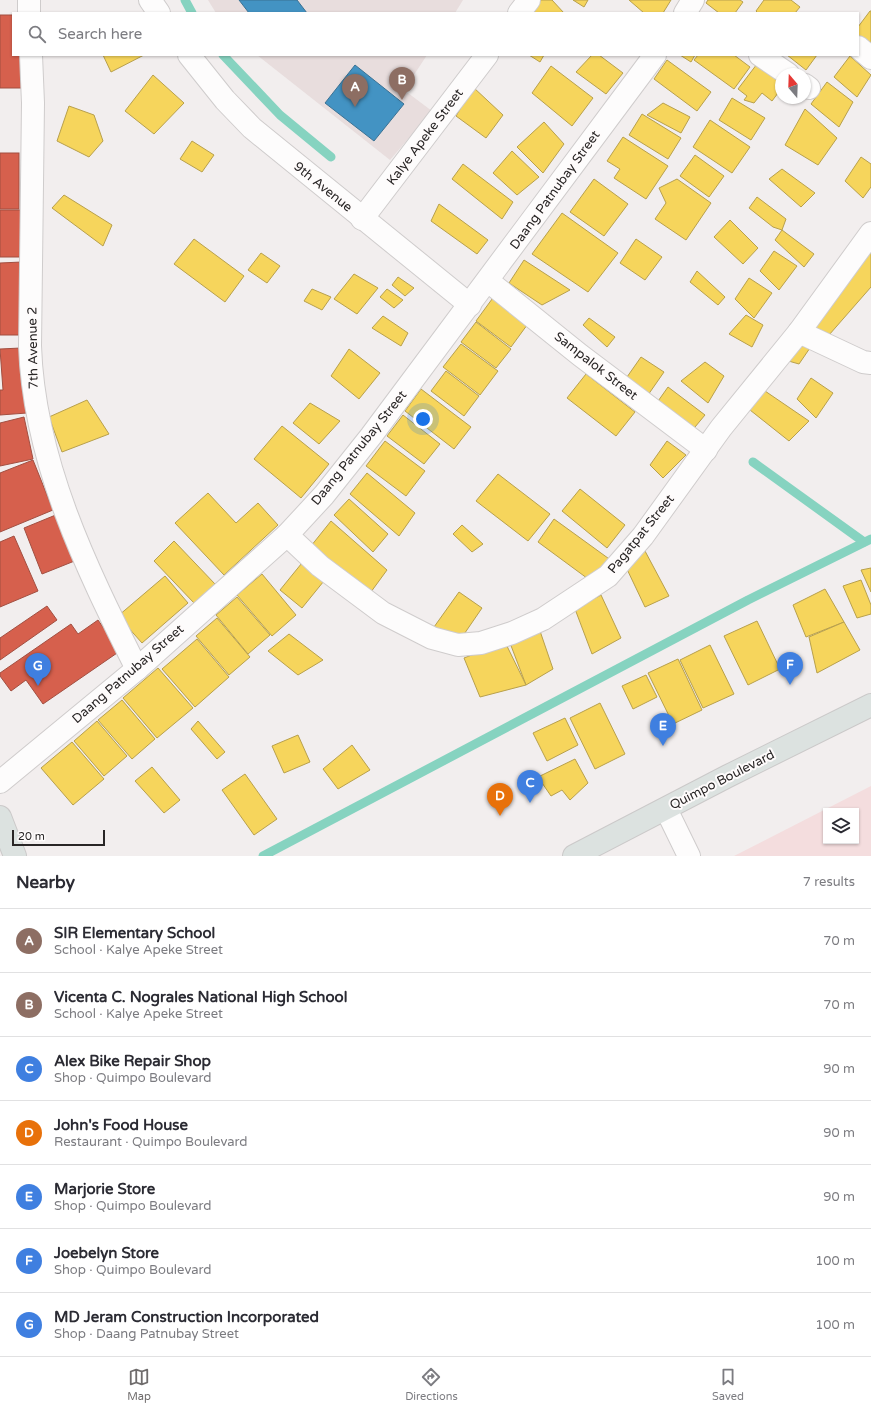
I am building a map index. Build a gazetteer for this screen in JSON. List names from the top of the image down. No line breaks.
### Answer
{"streets":{"main road":["Quimpo Boulevard"],"street":["Kalye Apeke Street","9th Avenue","Daang Patnubay Street","7th Avenue 2","Sampalok Street","Pagatpat Street"]},"crossings":[["Kalye Apeke Street","9th Avenue"],["9th Avenue","Daang Patnubay Street"],["Daang Patnubay Street","7th Avenue 2"],["Daang Patnubay Street","Sampalok Street"],["Daang Patnubay Street","Pagatpat Street"],["Sampalok Street","Pagatpat Street"]],"scale_bar":"20 m","north":"top","page":{"search":"Search here","pins":["B","A","F","G","E","C","D"],"scale":"20 m","heading":["Nearby","7 results"],"list":[{"mark":"A","name":"SIR Elementary School","note":"School · Kalye Apeke Street","value":"70 m"},{"mark":"B","name":"Vicenta C. Nograles National High School","note":"School · Kalye Apeke Street","value":"70 m"},{"mark":"C","name":"Alex Bike Repair Shop","note":"Shop · Quimpo Boulevard","value":"90 m"},{"mark":"D","name":"John's Food House","note":"Restaurant · Quimpo Boulevard","value":"90 m"},{"mark":"E","name":"Marjorie Store","note":"Shop · Quimpo Boulevard","value":"90 m"},{"mark":"F","name":"Joebelyn Store","note":"Shop · Quimpo Boulevard","value":"100 m"},{"mark":"G","name":"MD Jeram Construction Incorporated","note":"Shop · Daang Patnubay Street","value":"100 m"}],"nav":["Map","Directions","Saved"]}}
